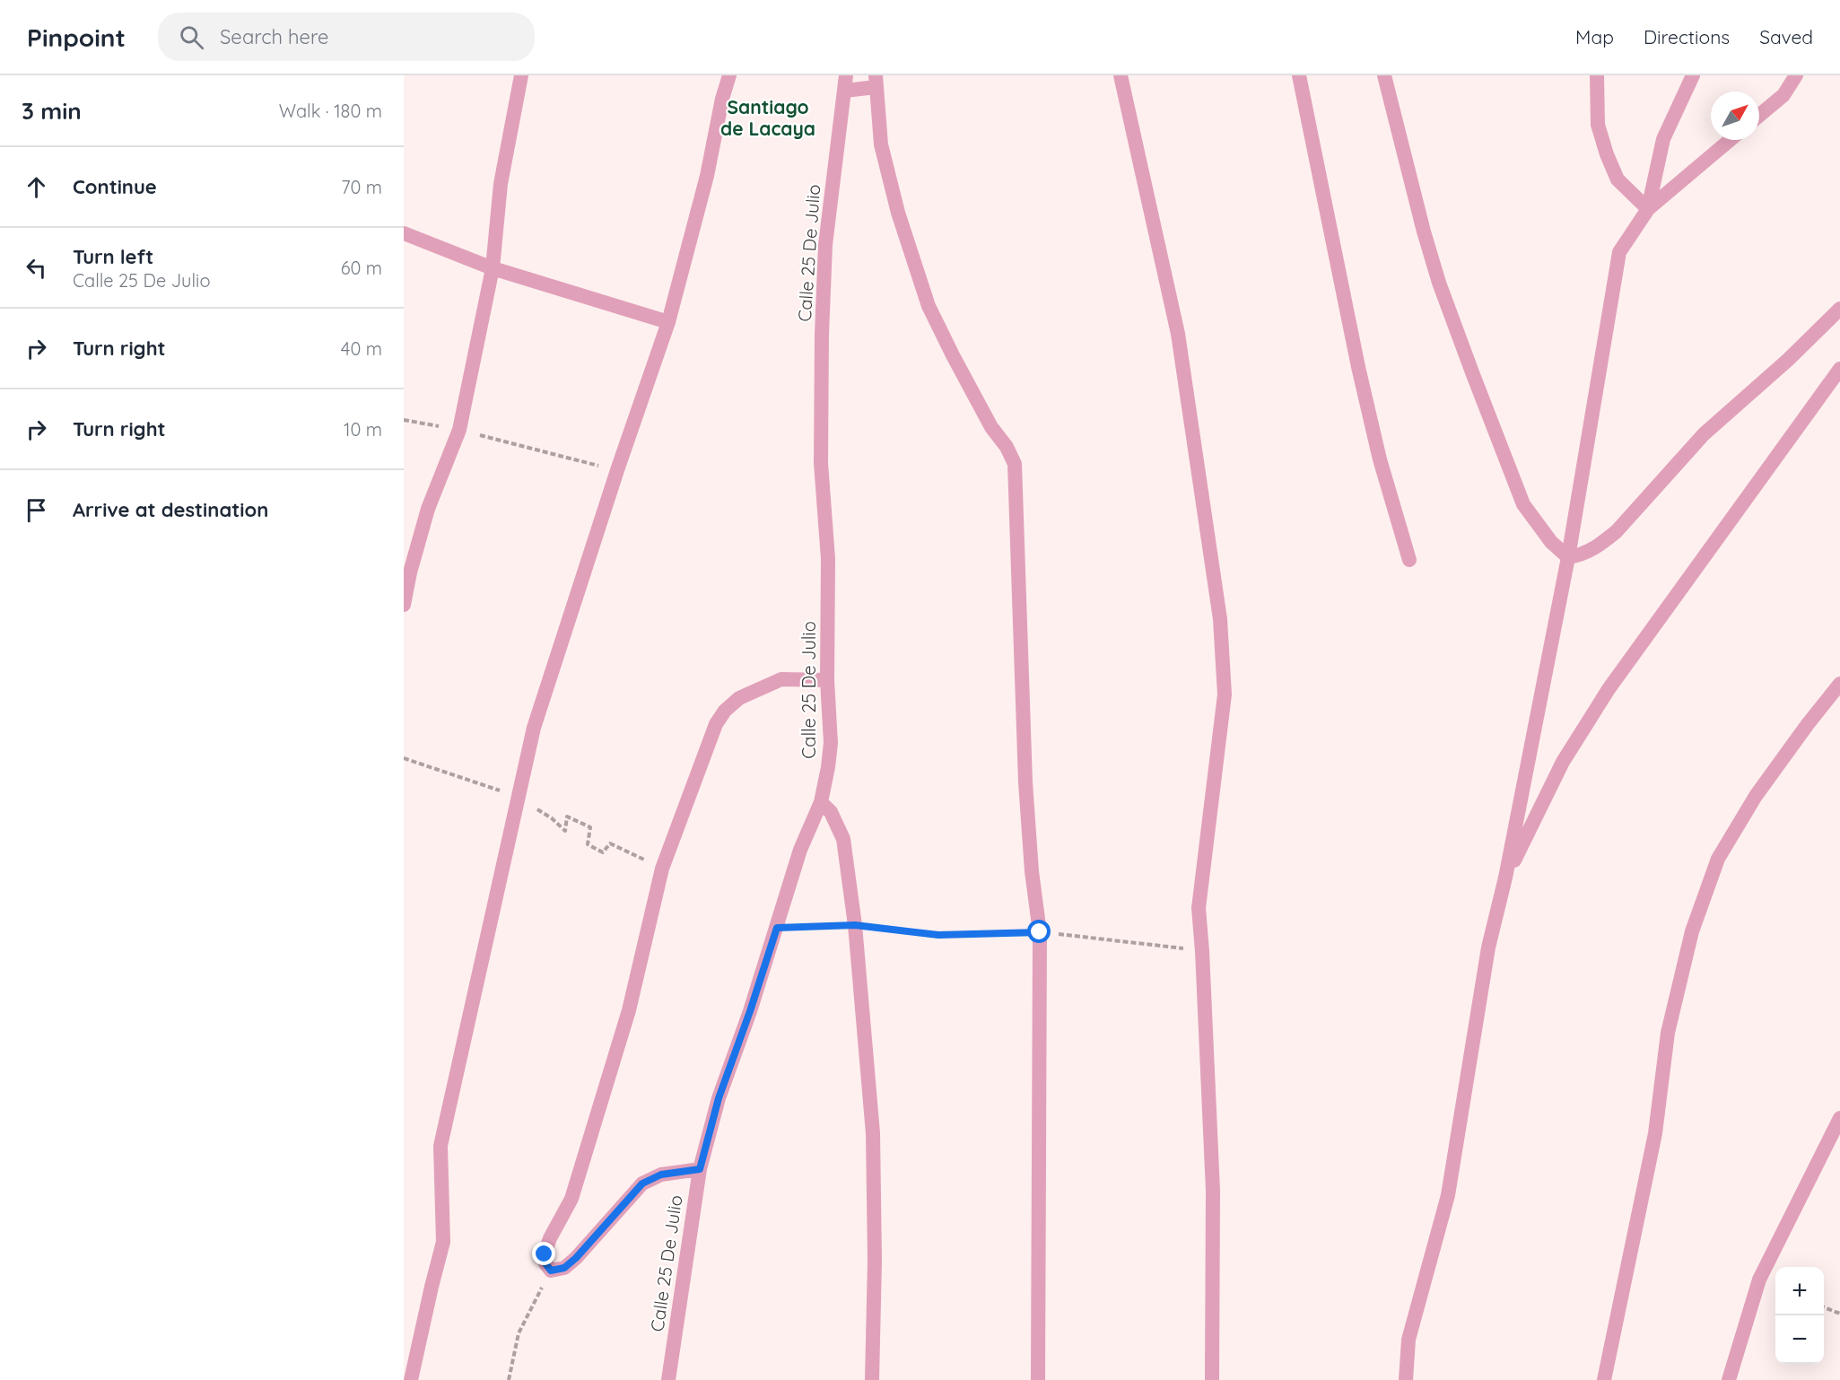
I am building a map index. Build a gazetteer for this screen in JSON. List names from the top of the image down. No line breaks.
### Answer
{"streets":{"street":["Calle 25 De Julio"]},"districts":["Santiago de Lacaya"],"north":"top right","page":{"header":"Pinpoint","search":"Search here","nav":["Map","Directions","Saved"],"heading":["3 min","Walk · 180 m"],"list":[["Continue","70 m"],["Turn left","Calle 25 De Julio","60 m"],["Turn right","40 m"],["Turn right","10 m"],"Arrive at destination"],"map_buttons":["+","−"]}}
